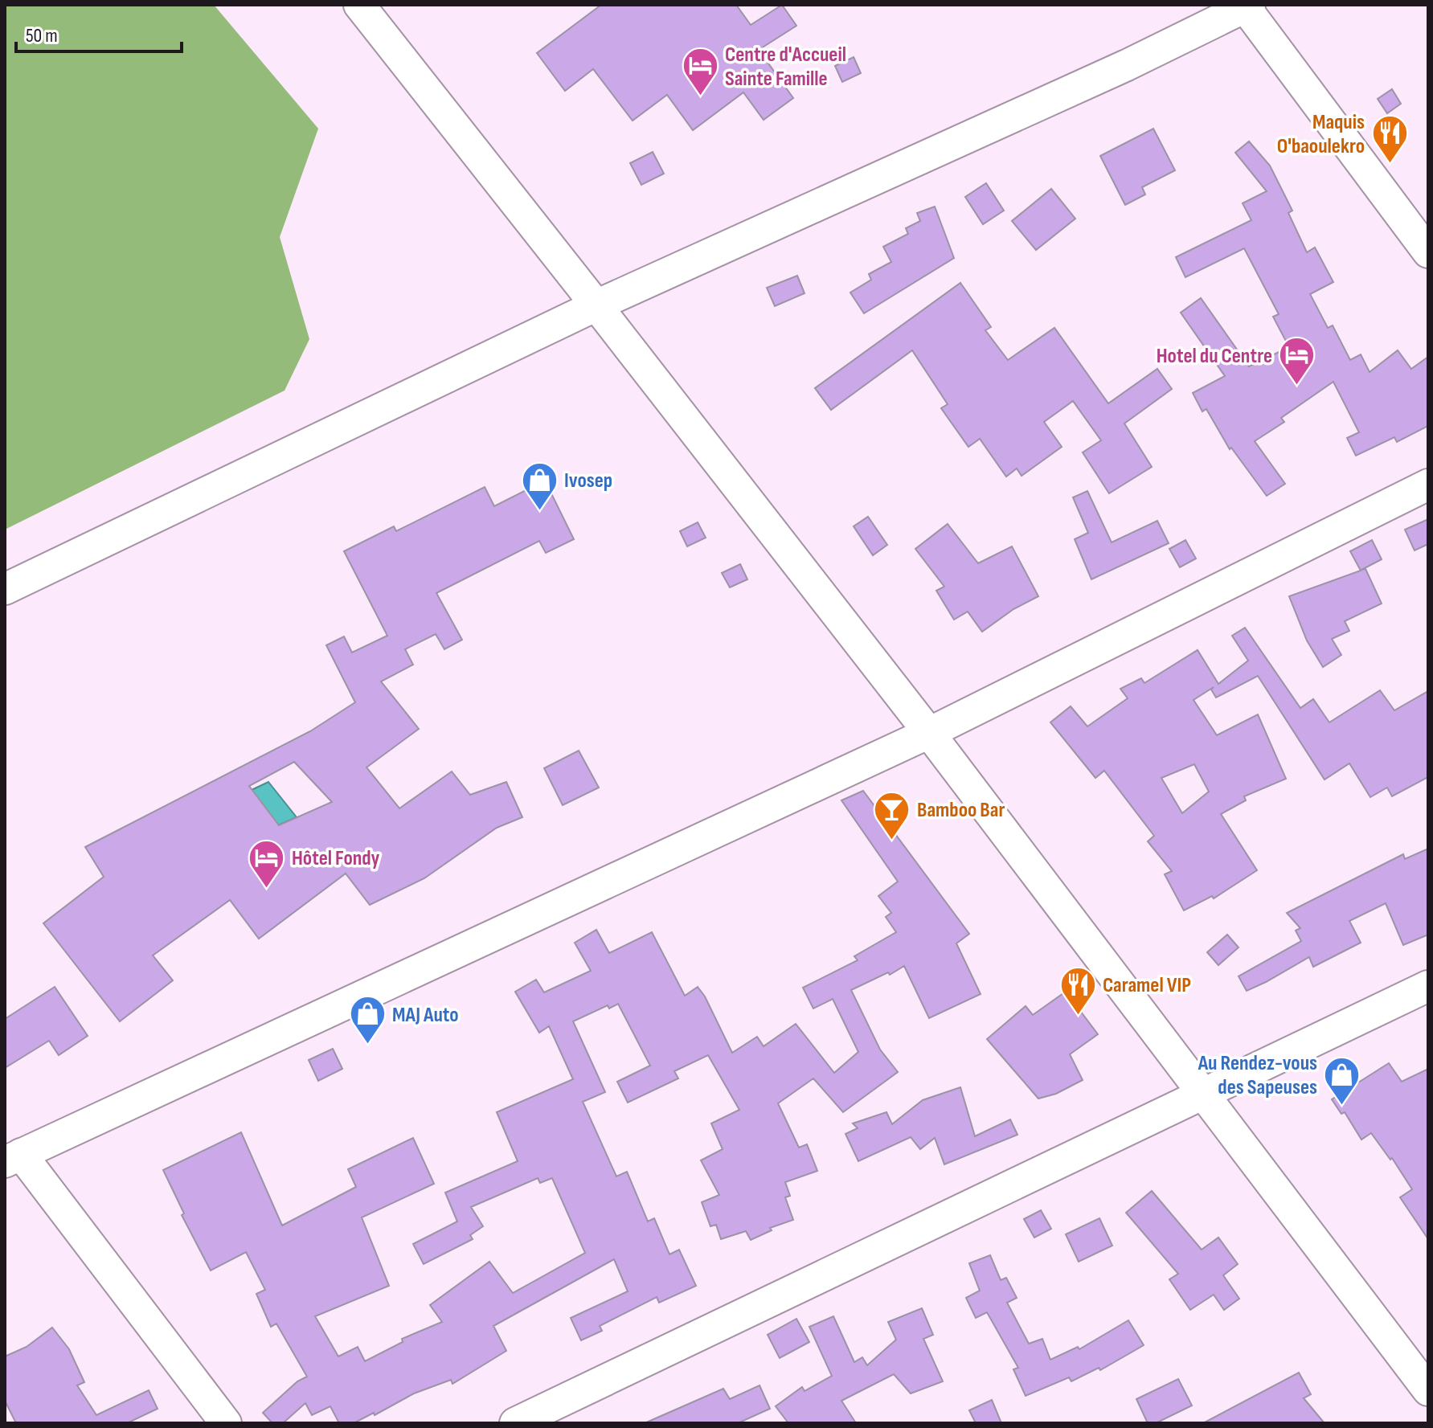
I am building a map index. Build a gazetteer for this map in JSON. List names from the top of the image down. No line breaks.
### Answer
{"places":{"hotel":["Centre d'Accueil Sainte Famille","Hotel du Centre","Hôtel Fondy"],"restaurant":["Maquis O'baoulekro","Caramel VIP"],"shop":["Ivosep","MAJ Auto","Au Rendez-vous des Sapeuses"],"bar":["Bamboo Bar"]},"scale_bar":"50 m"}
